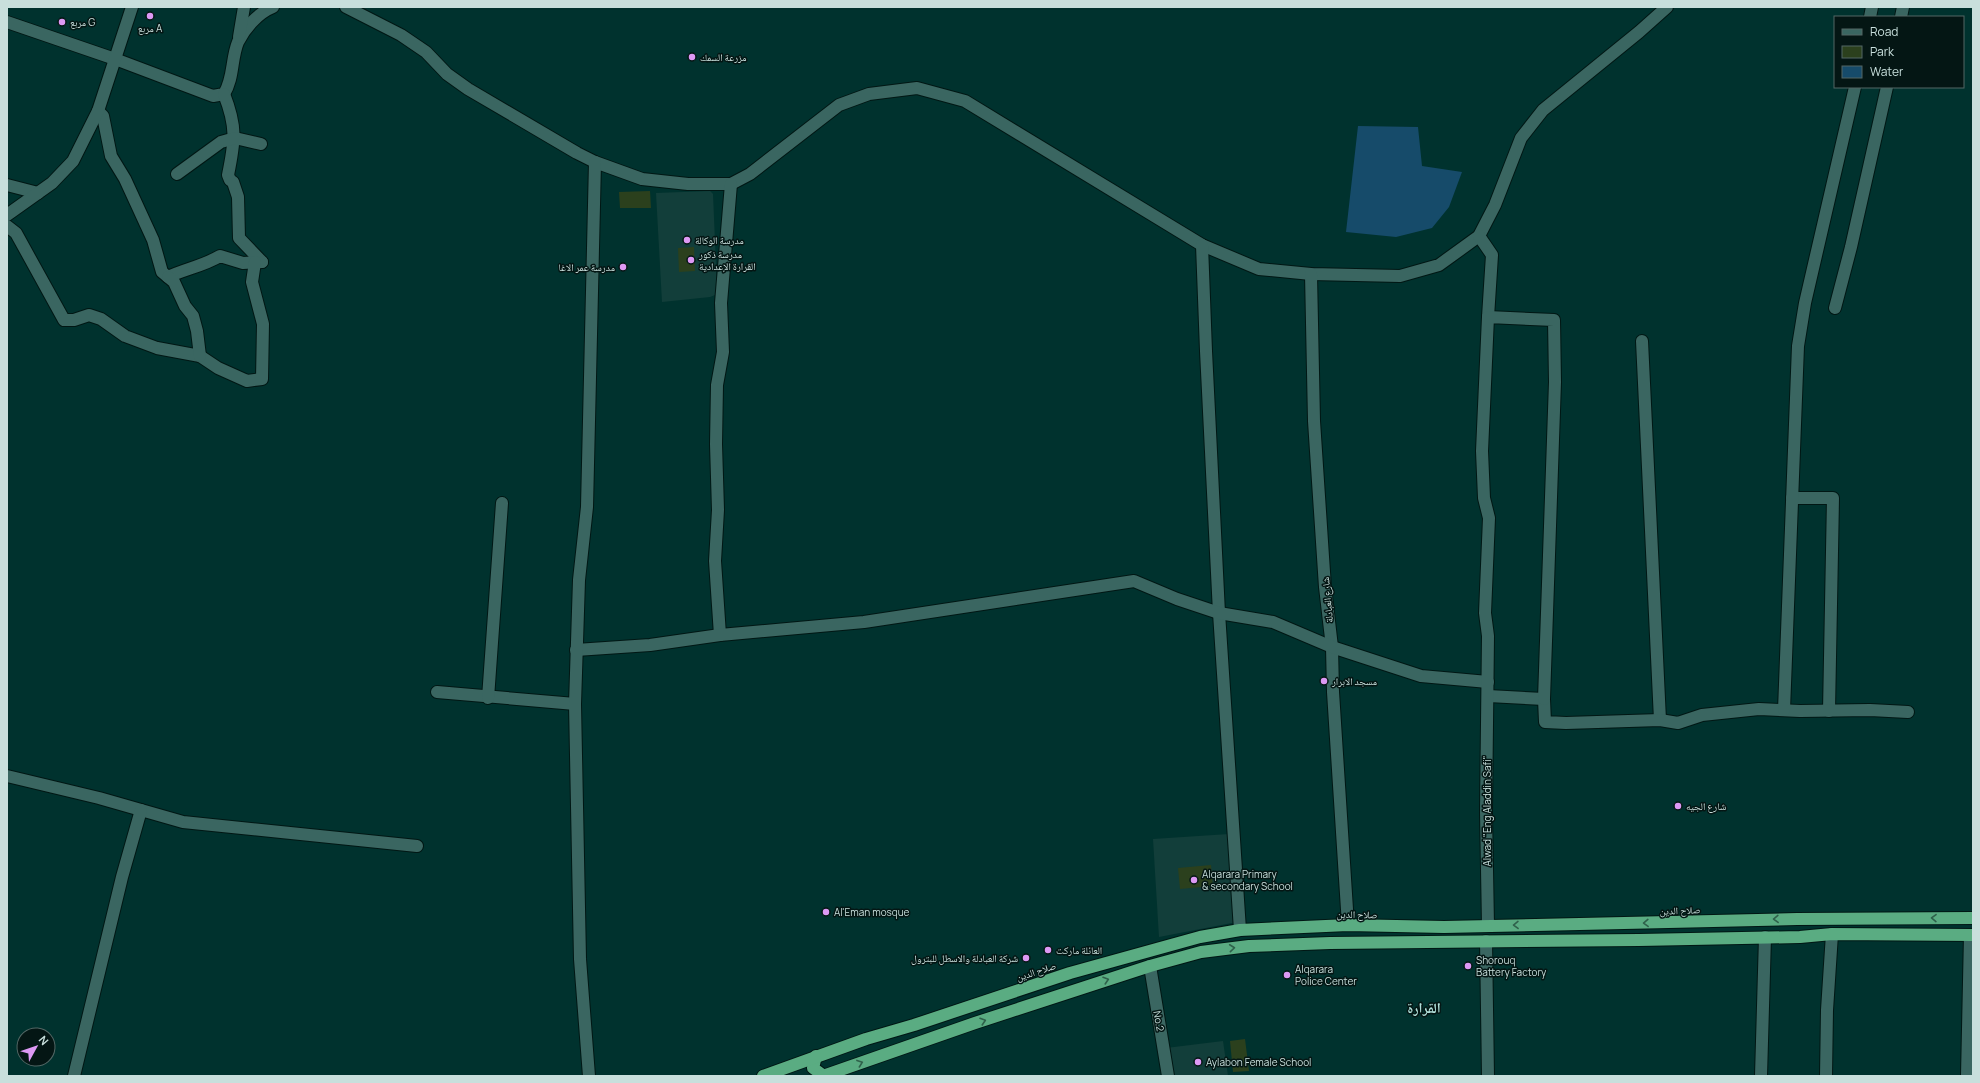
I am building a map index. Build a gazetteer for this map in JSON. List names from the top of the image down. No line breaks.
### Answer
{"streets":{"highway":["صلاح الدين"],"street":["شارع العبادلة","Alwad \"Eng Aladdin Safi\"","No.2"]},"crossings":[["شارع العبادلة","صلاح الدين"],["Alwad \"Eng Aladdin Safi\"","صلاح الدين"]],"districts":["القرارة"],"places":["مربع A","مربع G","مزرعة السمك","مدرسة الوكالة","مدرسة ذكور القرارة الإعدادية","مدرسة عمر الاغا","مسجد الابرار","شارع الجيه","Alqarara Primary & secondary School","Al'Eman mosque","العائلة ماركت","شركة العبادلة والاسطل للبترول","Shorouq Battery Factory","Alqarara Police Center","Aylabon Female School"],"legend":["Road","Park","Water"],"north":"top right"}
